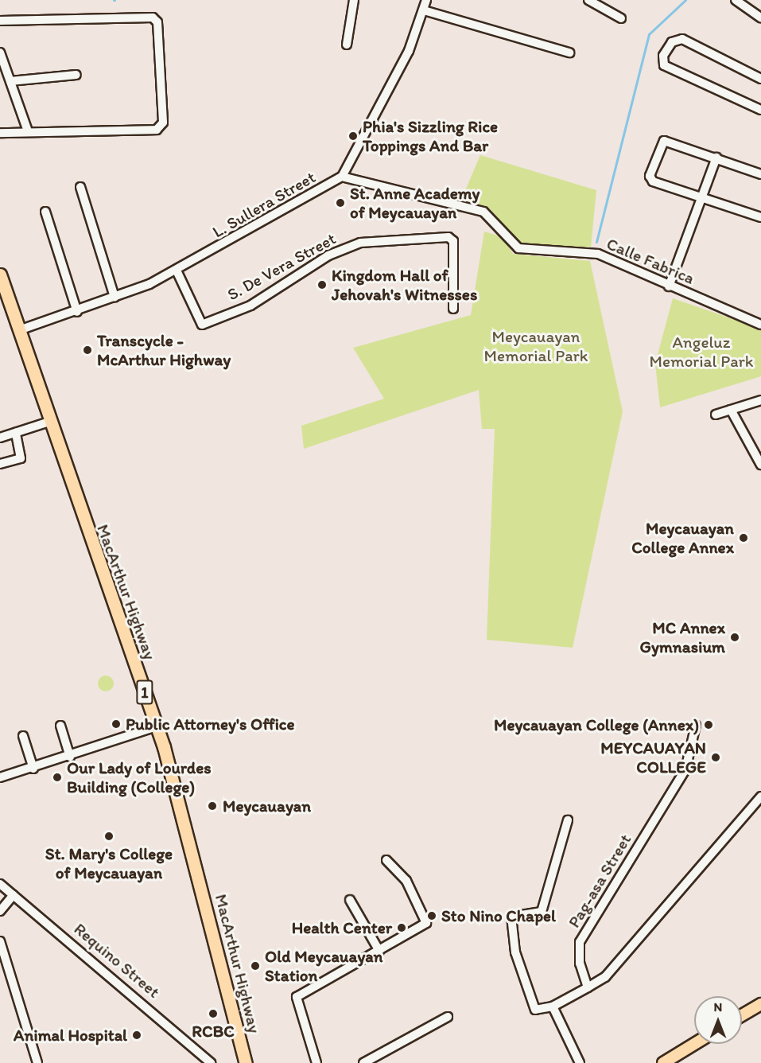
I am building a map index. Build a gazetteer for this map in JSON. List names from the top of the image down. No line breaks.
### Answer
{"streets":{"highway":["MacArthur Highway","1"],"street":["L. Sullera Street","Calle Fabrica","S. De Vera Street","Pag-asa Street","Requino Street"]},"crossings":[["L. Sullera Street","Calle Fabrica"],["L. Sullera Street","S. De Vera Street"],["L. Sullera Street","MacArthur Highway"]],"parks":["Meycauayan Memorial Park","Angeluz Memorial Park"],"places":["Phia's Sizzling Rice Toppings And Bar","St. Anne Academy of Meycauayan","Kingdom Hall of Jehovah's Witnesses","Transcycle - McArthur Highway","Meycauayan College Annex","MC Annex Gymnasium","Public Attorney's Office","Meycauayan College (Annex)","MEYCAUAYAN COLLEGE","Our Lady of Lourdes Building (College)","Meycauayan","St. Mary's College of Meycauayan","Sto Nino Chapel","Health Center","Old Meycauayan Station","RCBC","Animal Hospital"],"north":"top"}
